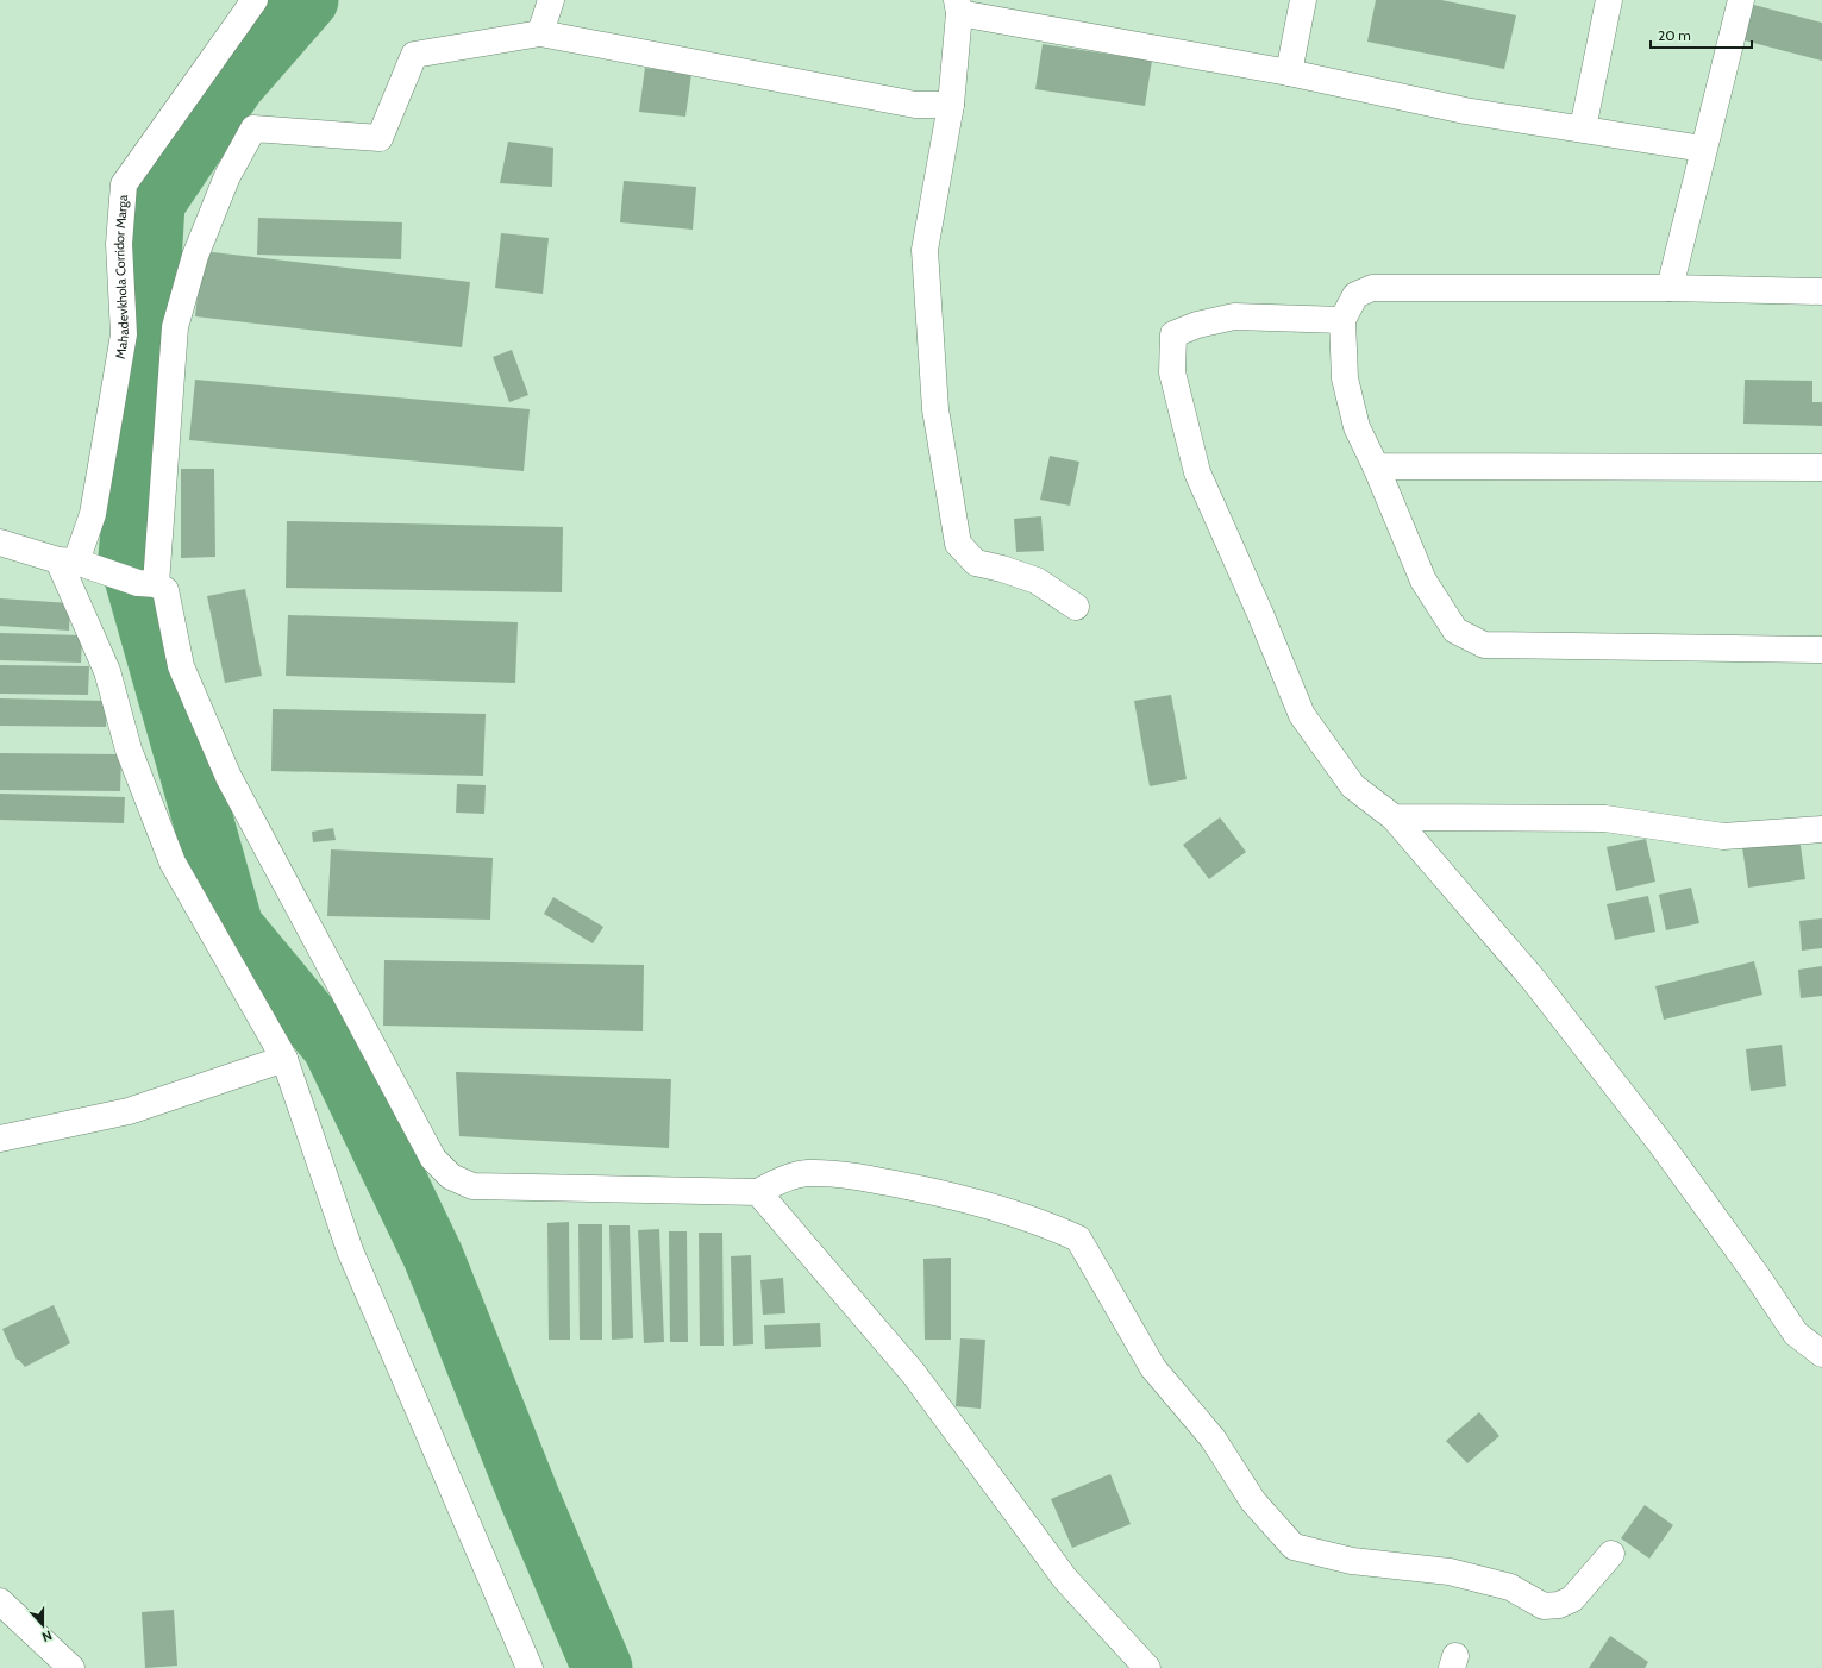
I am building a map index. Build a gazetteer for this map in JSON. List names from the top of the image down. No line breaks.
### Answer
{"streets":{"street":["Mahadevkhola Corridor Marga"]},"scale_bar":"20 m","north":"bottom"}
